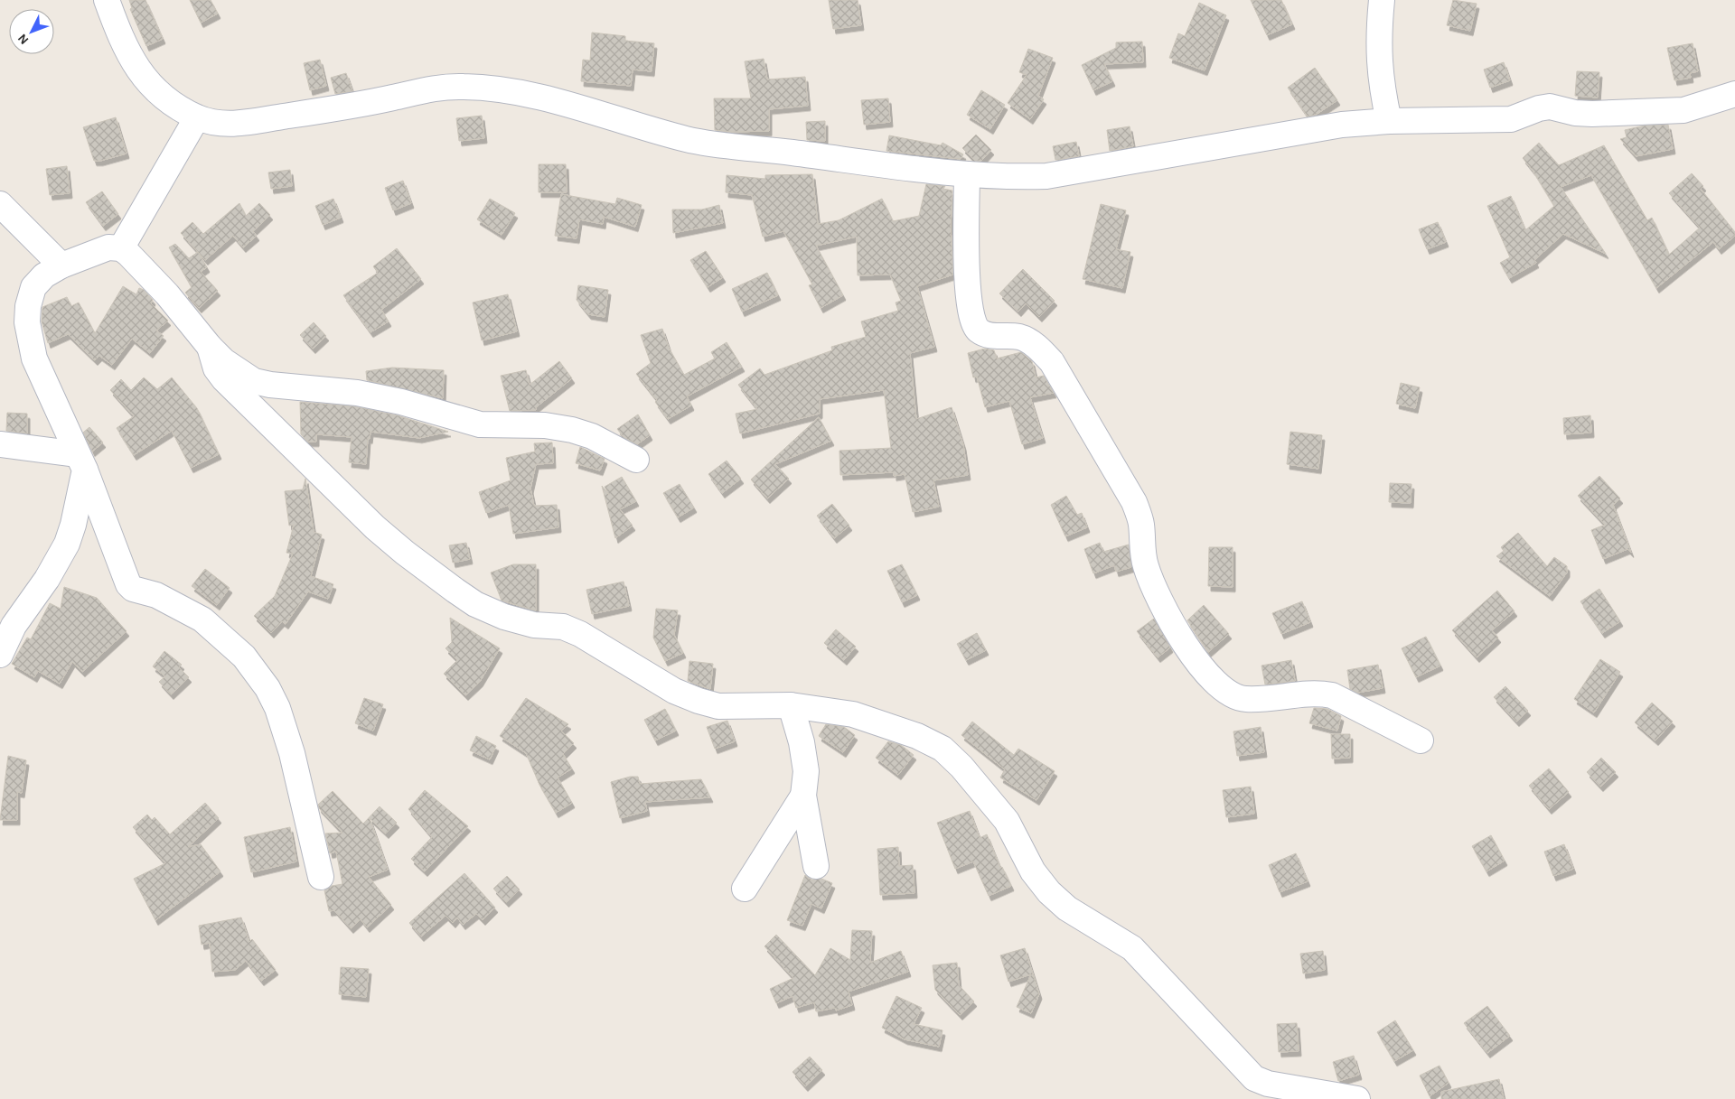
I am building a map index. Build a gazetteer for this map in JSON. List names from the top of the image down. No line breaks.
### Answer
{"north":"bottom left"}
